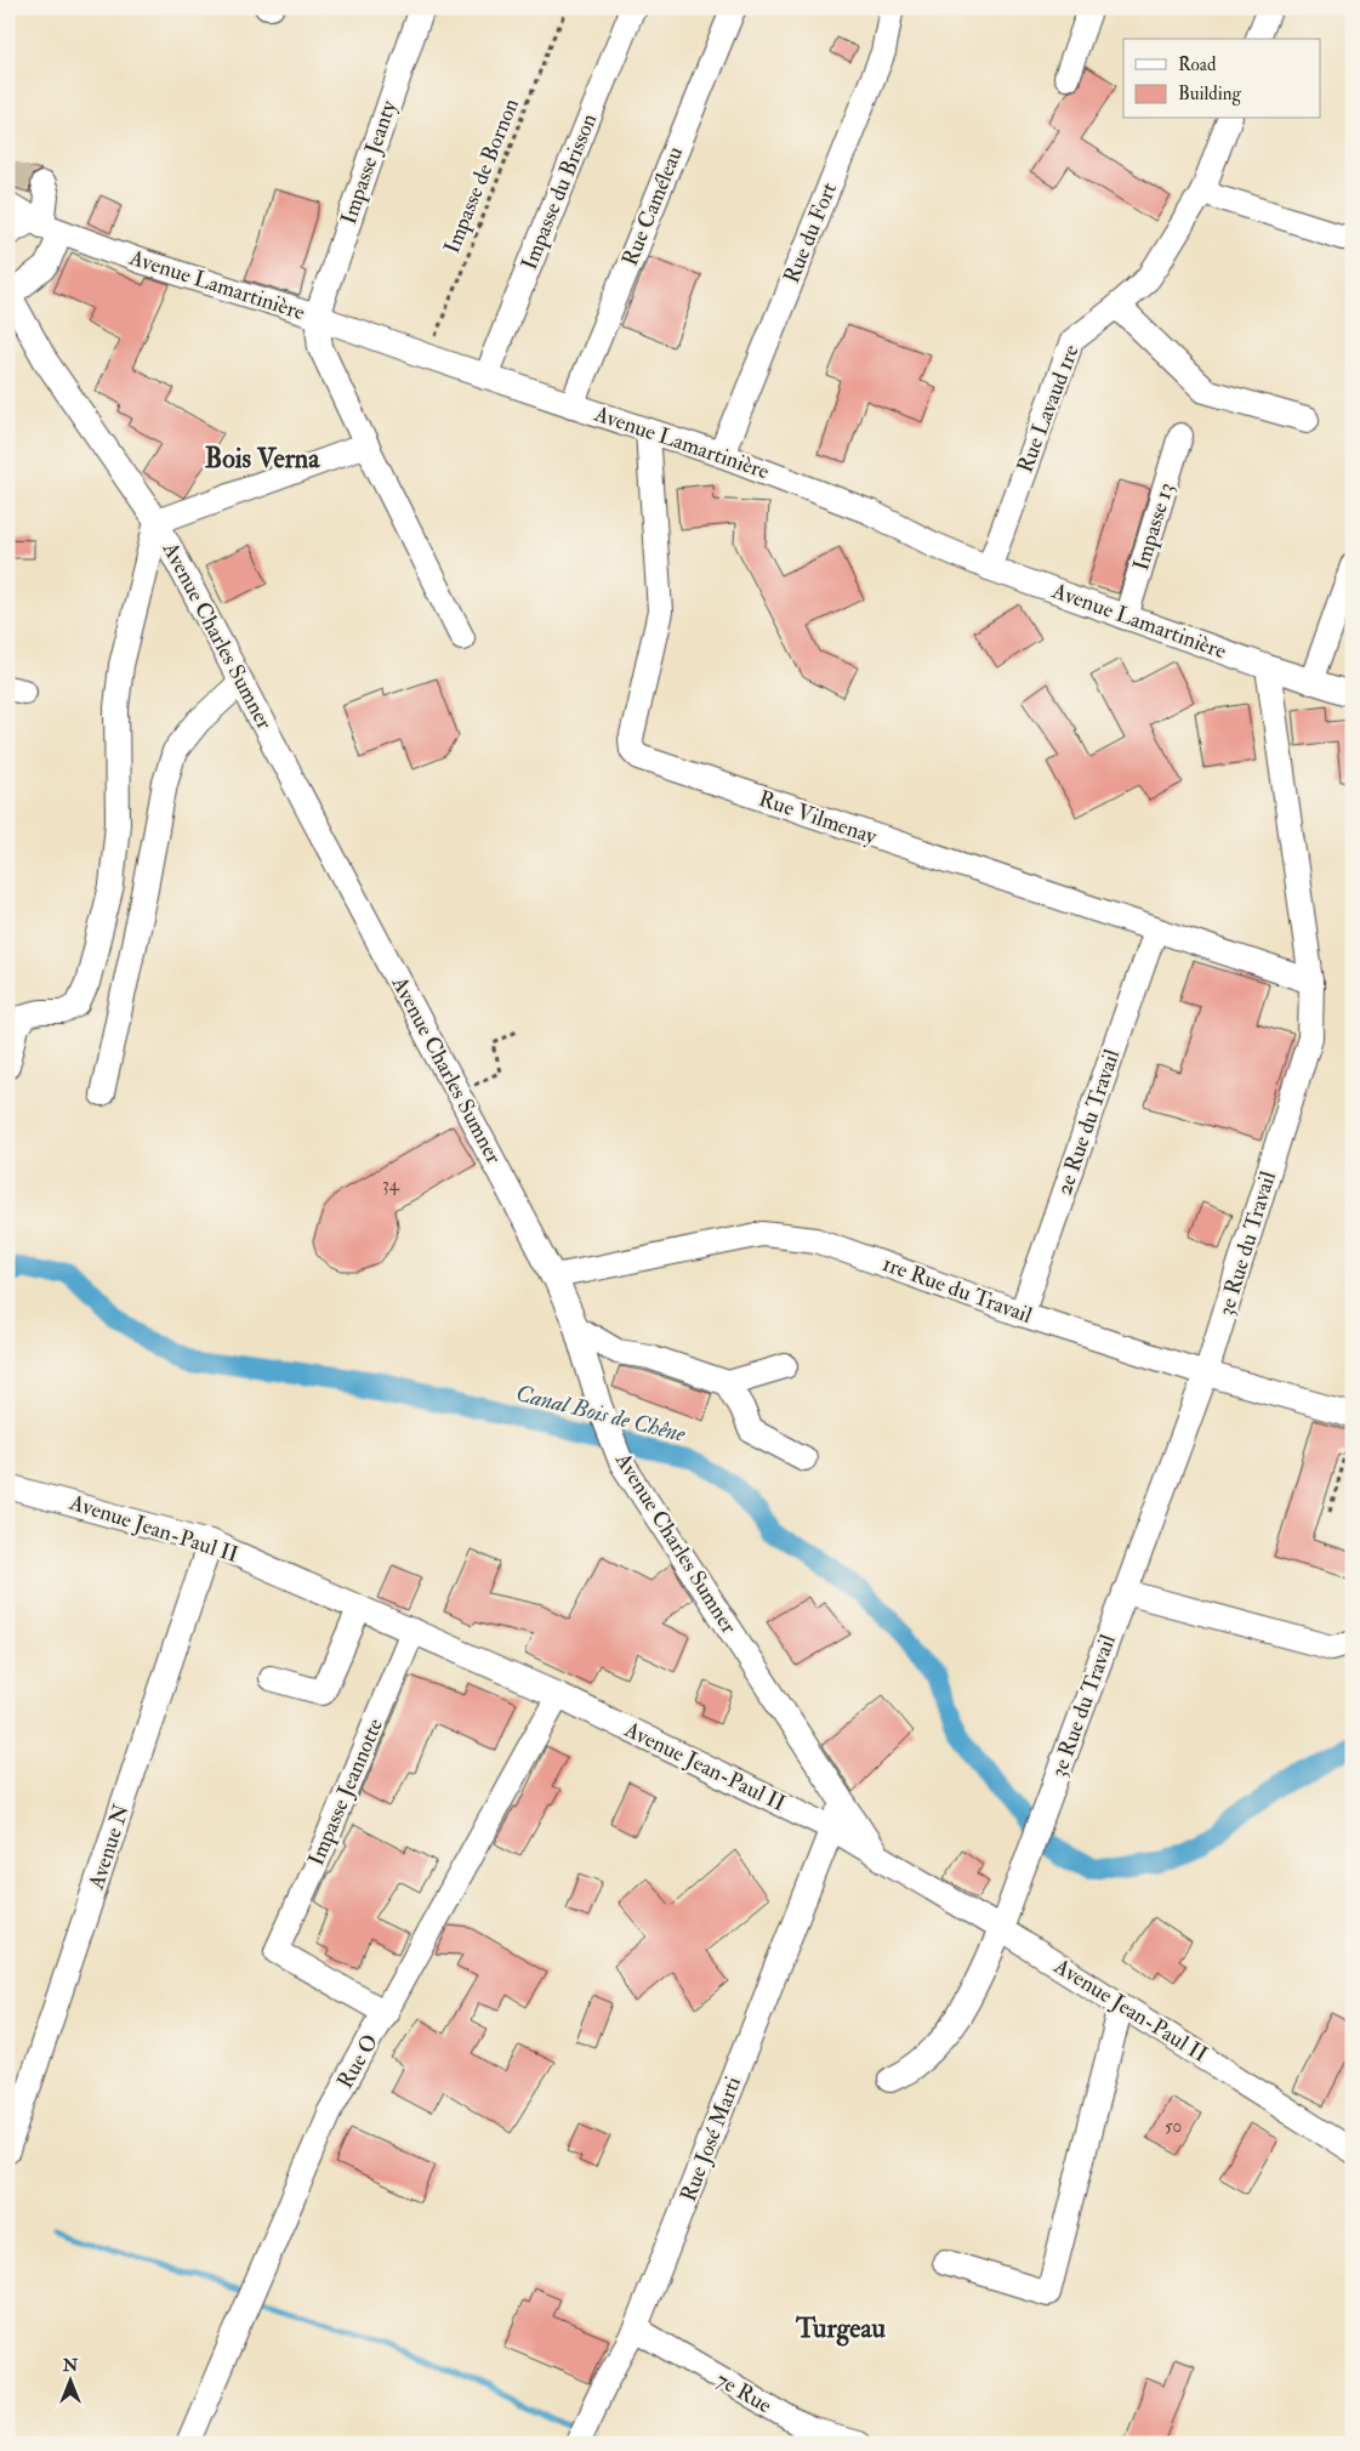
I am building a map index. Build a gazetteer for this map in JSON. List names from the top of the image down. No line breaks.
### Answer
{"streets":{"street":["Impasse Jeanty","Impasse du Brisson","Rue Caméleau","Rue du Fort","Avenue Lamartinière","Rue Lavaud 1re","Impasse 13","Avenue Charles Sumner","Rue Vilmenay","2e Rue du Travail","3e Rue du Travail","1re Rue du Travail","Avenue Jean-Paul II","Impasse Jeannotte","Avenue N","Rue O","Rue José Marti","7e Rue"],"path":["Impasse de Bornon"]},"crossings":[["Impasse Jeanty","Avenue Lamartinière"],["Impasse de Bornon","Avenue Lamartinière"],["Impasse du Brisson","Avenue Lamartinière"],["Rue Caméleau","Avenue Lamartinière"],["Rue du Fort","Avenue Lamartinière"],["Avenue Lamartinière","Rue Lavaud 1re"],["Avenue Lamartinière","Impasse 13"],["Avenue Lamartinière","Rue Vilmenay"],["Avenue Lamartinière","3e Rue du Travail"],["Avenue Charles Sumner","1re Rue du Travail"],["Avenue Charles Sumner","Avenue Jean-Paul II"],["Avenue Charles Sumner","Rue José Marti"],["Rue Vilmenay","2e Rue du Travail"],["Rue Vilmenay","3e Rue du Travail"],["2e Rue du Travail","1re Rue du Travail"],["3e Rue du Travail","1re Rue du Travail"],["3e Rue du Travail","Avenue Jean-Paul II"],["Avenue Jean-Paul II","Impasse Jeannotte"],["Avenue Jean-Paul II","Avenue N"],["Avenue Jean-Paul II","Rue O"],["Avenue Jean-Paul II","Rue José Marti"],["Impasse Jeannotte","Rue O"],["Rue José Marti","7e Rue"]],"districts":["Bois Verna","Turgeau"],"water":["Canal Bois de Chêne"],"house_numbers":["34","50"],"legend":["Road","Building"],"north":"top"}
